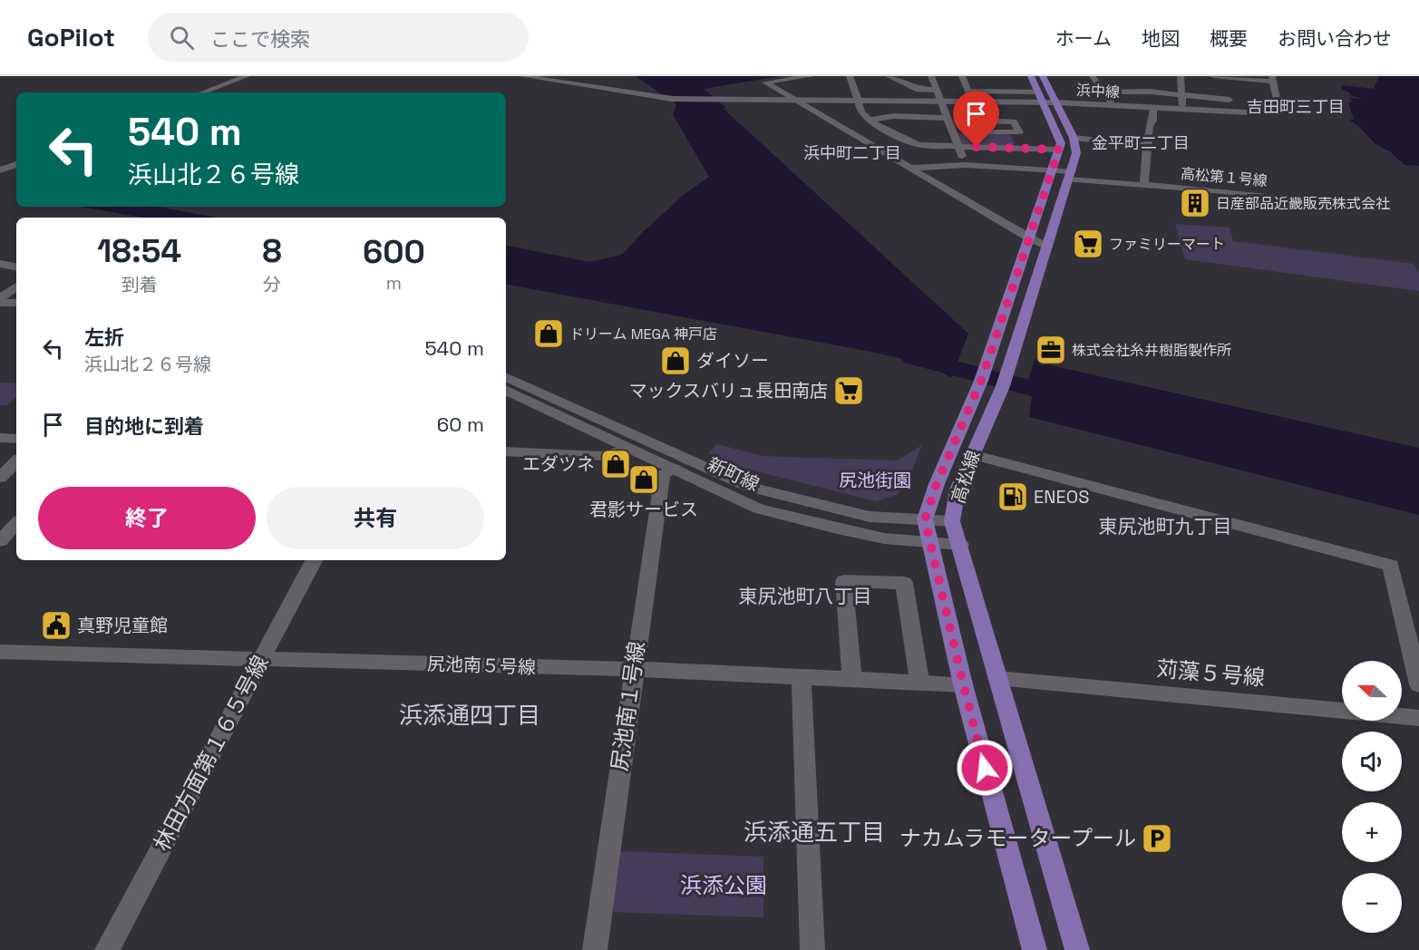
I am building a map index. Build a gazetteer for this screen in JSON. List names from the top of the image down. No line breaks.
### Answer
{"streets":{"main road":["高松線"],"street":["浜中線","高松第１号線","新町線","尻池南５号線","苅藻５号線","尻池南１号線","林田方面第１６５号線"]},"crossings":[["浜中線","高松線"],["高松第１号線","高松線"],["新町線","高松線"],["新町線","尻池南１号線"],["高松線","苅藻５号線"],["尻池南５号線","尻池南１号線"],["尻池南５号線","林田方面第１６５号線"]],"districts":["吉田町三丁目","金平町二丁目","浜中町二丁目","東尻池町九丁目","東尻池町八丁目","浜添通四丁目","浜添通五丁目"],"parks":["尻池街園","浜添公園"],"places":{"building":["日産部品近畿販売株式会社"],"supermarket":["ファミリーマート","マックスバリュ長田南店"],"shop":["ドリーム MEGA 神戸店","ダイソー","エダツネ","君影サービス"],"office":["株式会社糸井樹脂製作所"],"fuel station":["ENEOS"],"public building":["真野児童館"],"parking":["ナカムラモータープール"]},"north":"left","page":{"header":"GoPilot","search":"ここで検索","nav":["ホーム","地図","概要","お問い合わせ"],"turn":["540 m","浜山北２６号線"],"eta":["18:54","到着","8","分","600","m"],"list":[{"name":"左折","note":"浜山北２６号線","value":"540 m"},{"name":"目的地に到着","value":"60 m"}],"buttons":["終了","共有"],"map_buttons":["+","−"]}}
